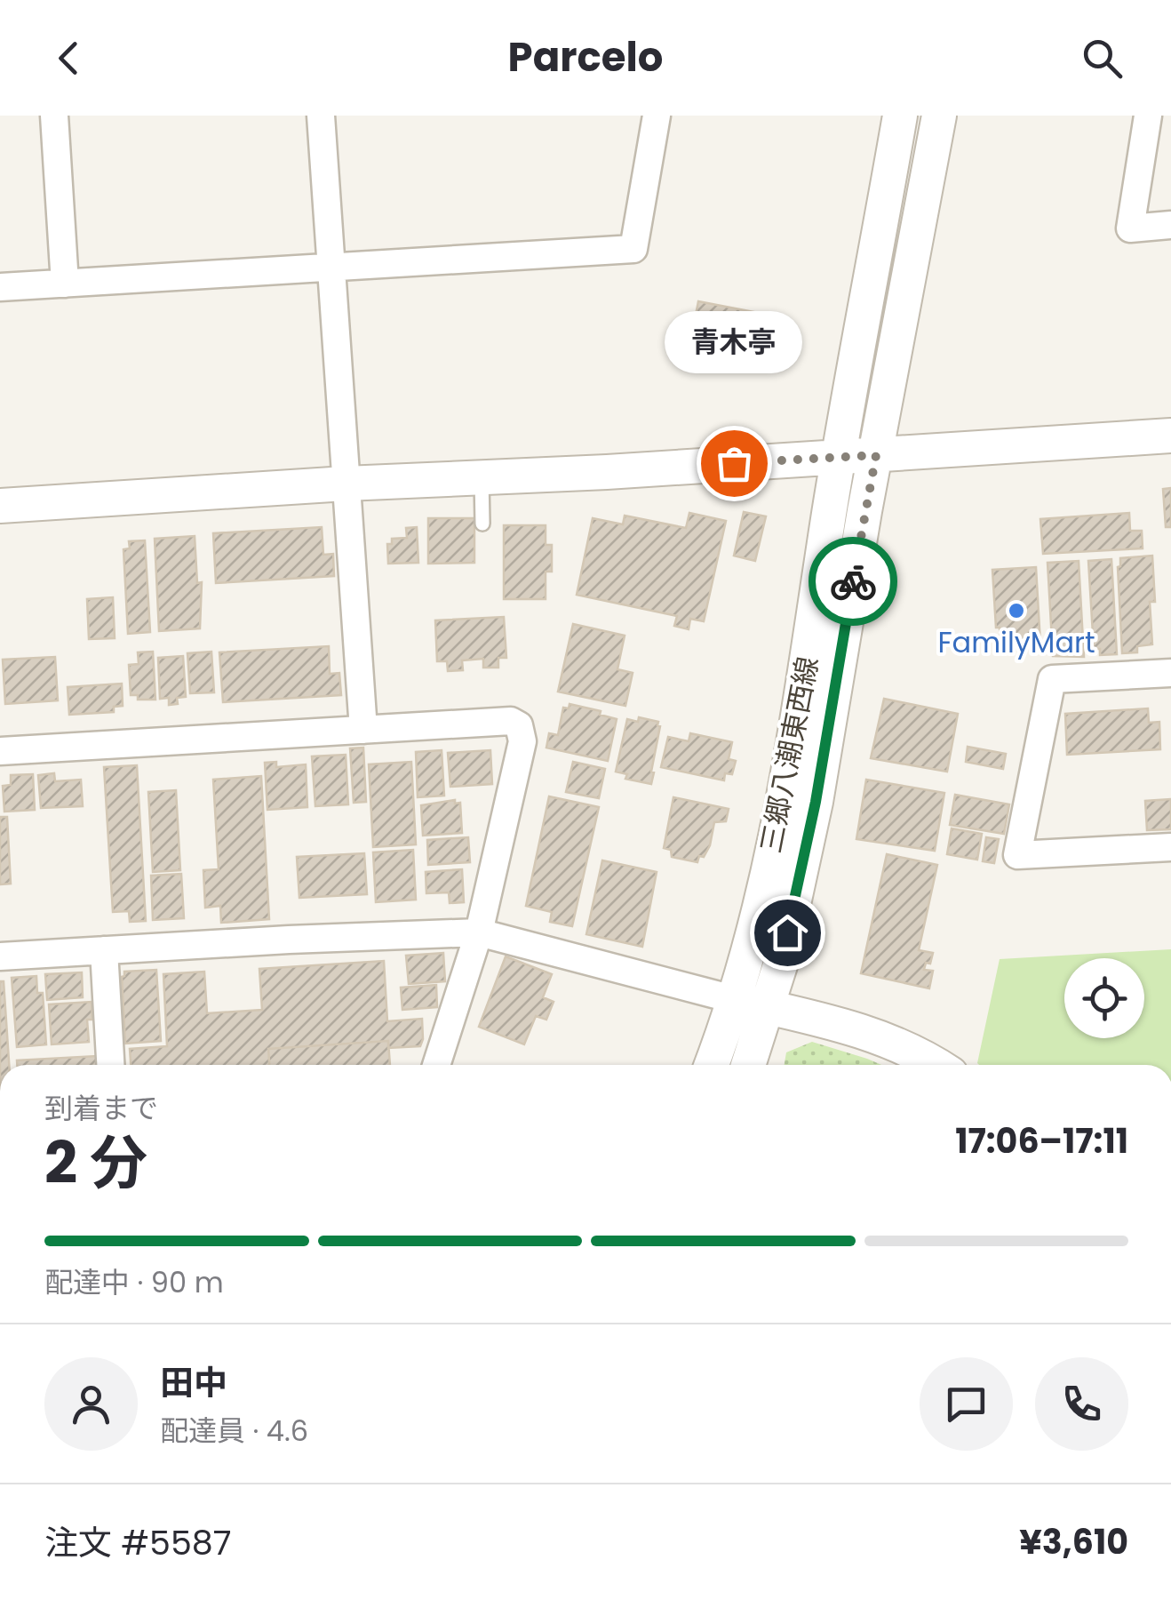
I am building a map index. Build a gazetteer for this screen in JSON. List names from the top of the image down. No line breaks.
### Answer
{"streets":{"street":["三郷八潮東西線"]},"places":["青木亭","FamilyMart"],"page":{"header":"Parcelo","bubble":"青木亭","heading":["2 分","到着まで","17:06–17:11"],"panel":["田中","配達員 · 4.6","注文 #5587","¥3,610"],"bar":"配達中 · 90 m"}}
